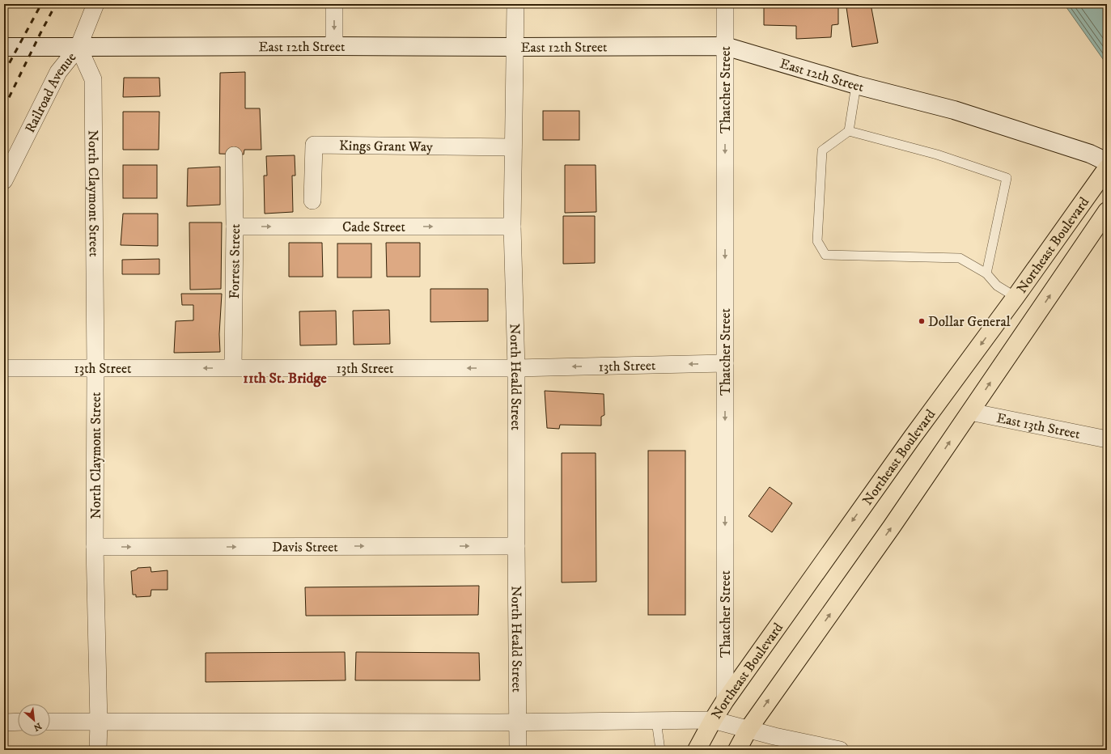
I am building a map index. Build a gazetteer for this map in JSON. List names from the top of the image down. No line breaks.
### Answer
{"streets":{"main road":["East 12th Street","Northeast Boulevard"],"street":["Thatcher Street","Railroad Avenue","Kings Grant Way","North Claymont Street","Cade Street","Forrest Street","13th Street","North Heald Street","East 13th Street","Davis Street"]},"crossings":[["East 12th Street","Thatcher Street"],["East 12th Street","Railroad Avenue"],["East 12th Street","North Claymont Street"],["East 12th Street","North Heald Street"],["Thatcher Street","Northeast Boulevard"],["Thatcher Street","13th Street"],["Railroad Avenue","North Claymont Street"],["Kings Grant Way","North Heald Street"],["North Claymont Street","13th Street"],["North Claymont Street","Davis Street"],["Cade Street","Forrest Street"],["Cade Street","North Heald Street"],["Northeast Boulevard","East 13th Street"],["Forrest Street","13th Street"],["13th Street","North Heald Street"],["North Heald Street","Davis Street"]],"one_way":["Thatcher Street","Cade Street","13th Street","Davis Street"],"districts":["11th St. Bridge"],"places":["Dollar General"],"north":"bottom right"}
